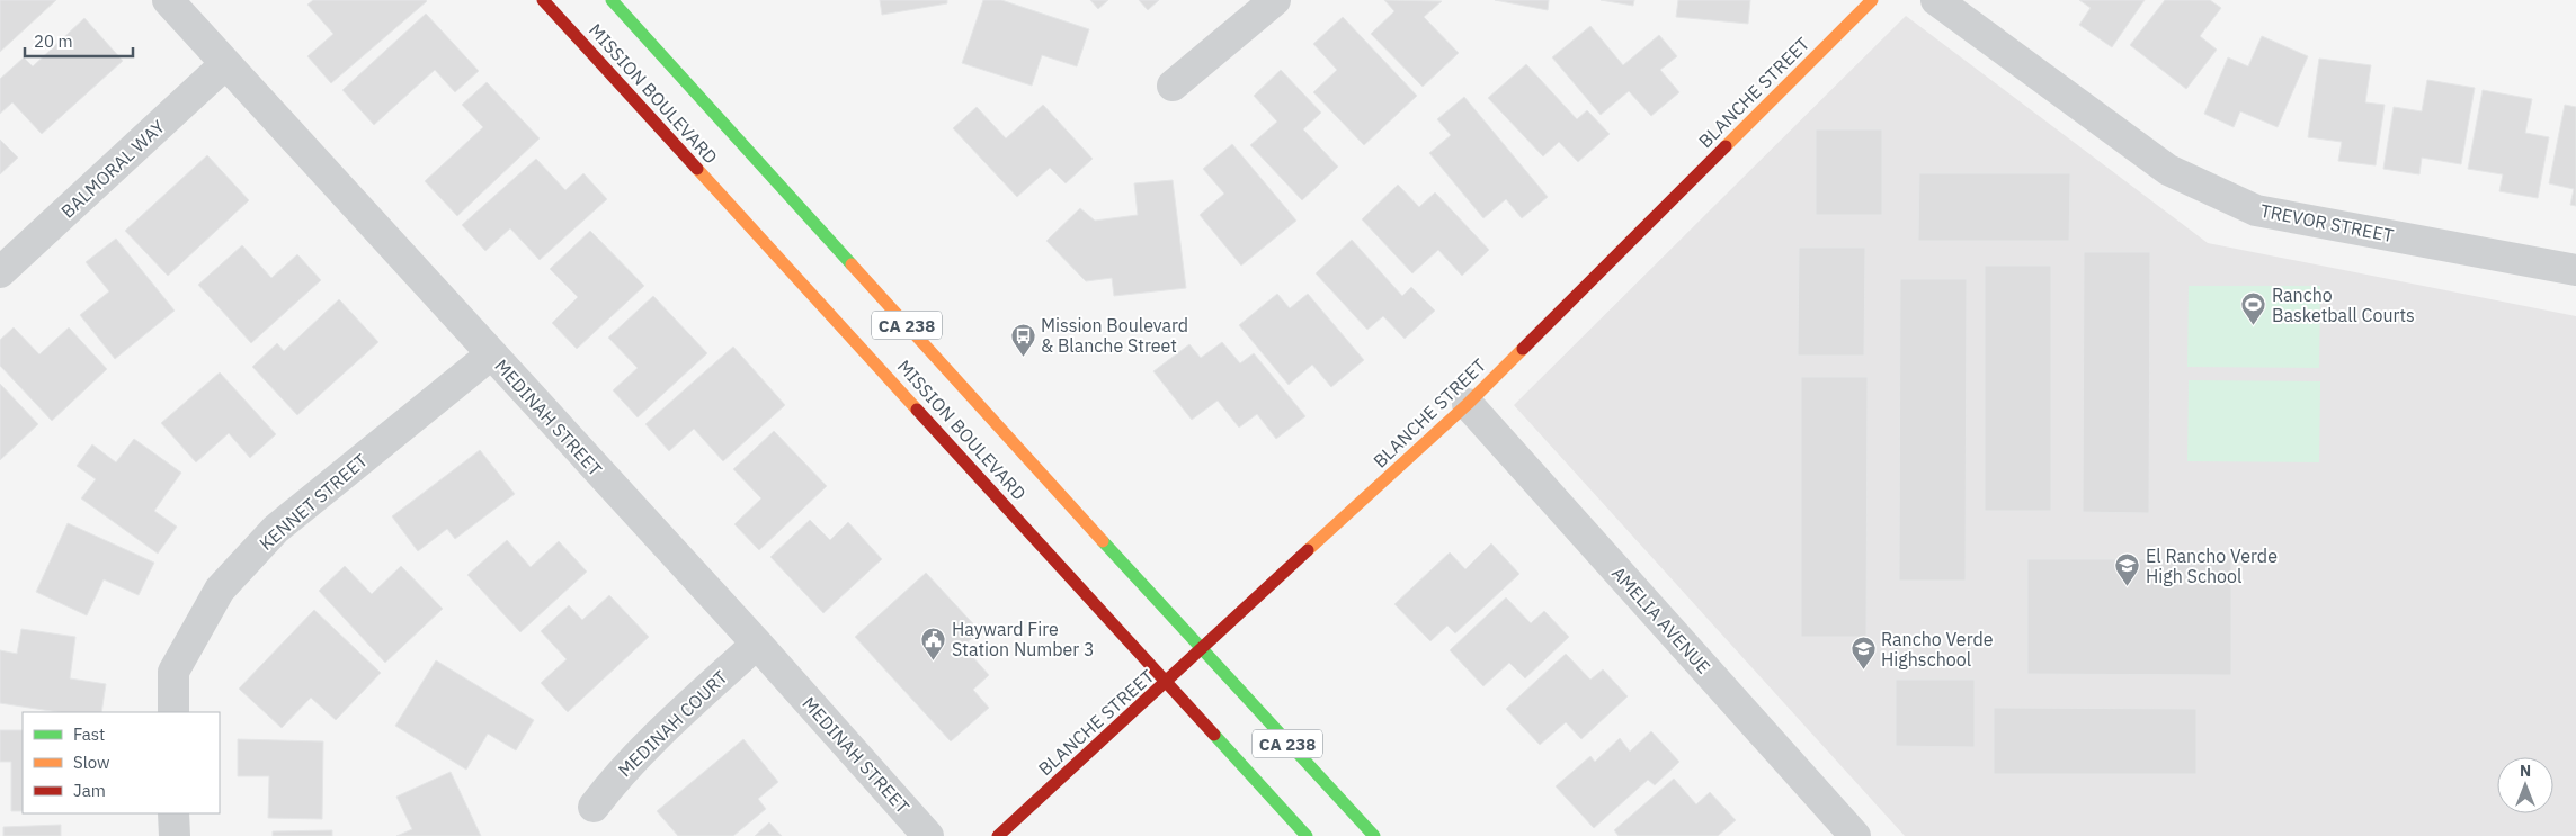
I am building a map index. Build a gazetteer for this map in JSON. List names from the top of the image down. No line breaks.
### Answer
{"streets":{"main road":["BLANCHE STREET","MISSION BOULEVARD","CA 238"],"street":["BALMORAL WAY","TREVOR STREET","MEDINAH STREET","KENNET STREET","AMELIA AVENUE","MEDINAH COURT"]},"crossings":[["BLANCHE STREET","MISSION BOULEVARD"],["BLANCHE STREET","AMELIA AVENUE"],["BALMORAL WAY","MEDINAH STREET"],["MEDINAH STREET","KENNET STREET"],["MEDINAH STREET","MEDINAH COURT"]],"places":{"sports":["Rancho Basketball Courts"],"bus stop":["Mission Boulevard & Blanche Street"],"school or university":["El Rancho Verde High School","Rancho Verde Highschool"],"public building":["Hayward Fire Station Number 3"]},"legend":["Fast","Slow","Jam"],"scale_bar":"20 m","north":"top"}
